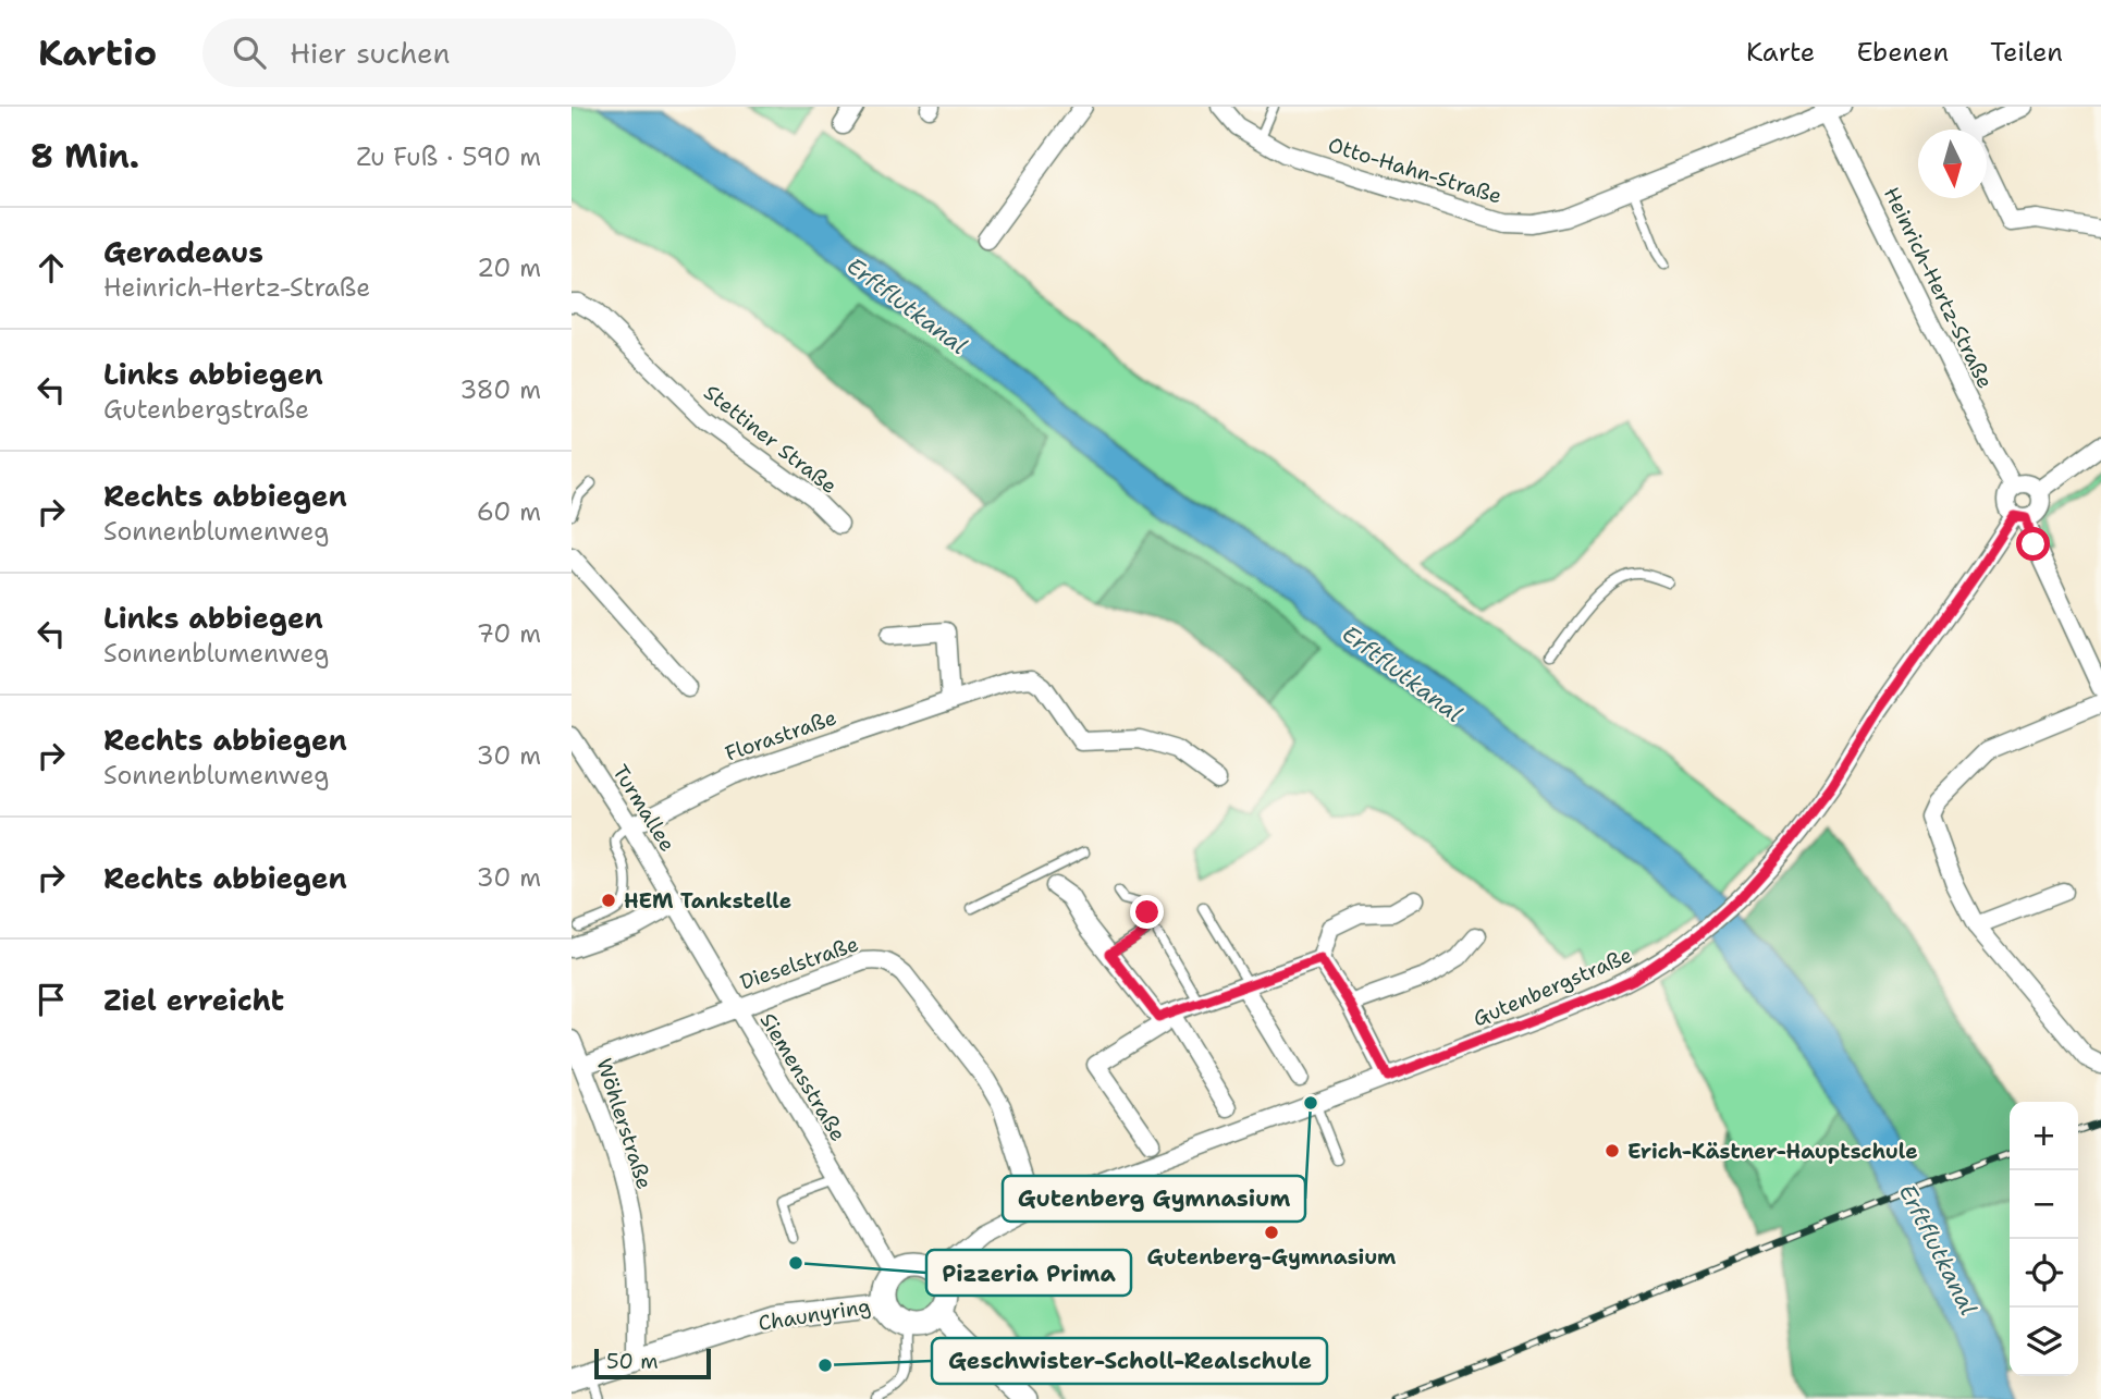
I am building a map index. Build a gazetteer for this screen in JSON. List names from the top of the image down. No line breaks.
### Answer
{"streets":{"street":["Otto-Hahn-Straße","Heinrich-Hertz-Straße","Stettiner Straße","Florastraße","Turmallee","Dieselstraße","Gutenbergstraße","Siemensstraße","Wöhlerstraße","Chaunyring"]},"crossings":[["Otto-Hahn-Straße","Heinrich-Hertz-Straße"],["Heinrich-Hertz-Straße","Gutenbergstraße"],["Florastraße","Turmallee"],["Turmallee","Siemensstraße"],["Dieselstraße","Gutenbergstraße"],["Dieselstraße","Siemensstraße"],["Dieselstraße","Wöhlerstraße"],["Gutenbergstraße","Siemensstraße"],["Gutenbergstraße","Chaunyring"],["Siemensstraße","Chaunyring"],["Wöhlerstraße","Chaunyring"]],"water":["Erftflutkanal"],"places":["HEM Tankstelle","Gutenberg Gymnasium","Erich-Kästner-Hauptschule","Gutenberg-Gymnasium","Pizzeria Prima","Geschwister-Scholl-Realschule"],"scale_bar":"50 m","north":"bottom","page":{"header":"Kartio","search":"Hier suchen","nav":["Karte","Ebenen","Teilen"],"heading":["8 Min.","Zu Fuß · 590 m"],"list":[["Geradeaus","Heinrich-Hertz-Straße","20 m"],["Links abbiegen","Gutenbergstraße","380 m"],["Rechts abbiegen","Sonnenblumenweg","60 m"],["Links abbiegen","Sonnenblumenweg","70 m"],["Rechts abbiegen","Sonnenblumenweg","30 m"],["Rechts abbiegen","30 m"],"Ziel erreicht"],"map_buttons":["+","−"],"scale":"50 m"}}
